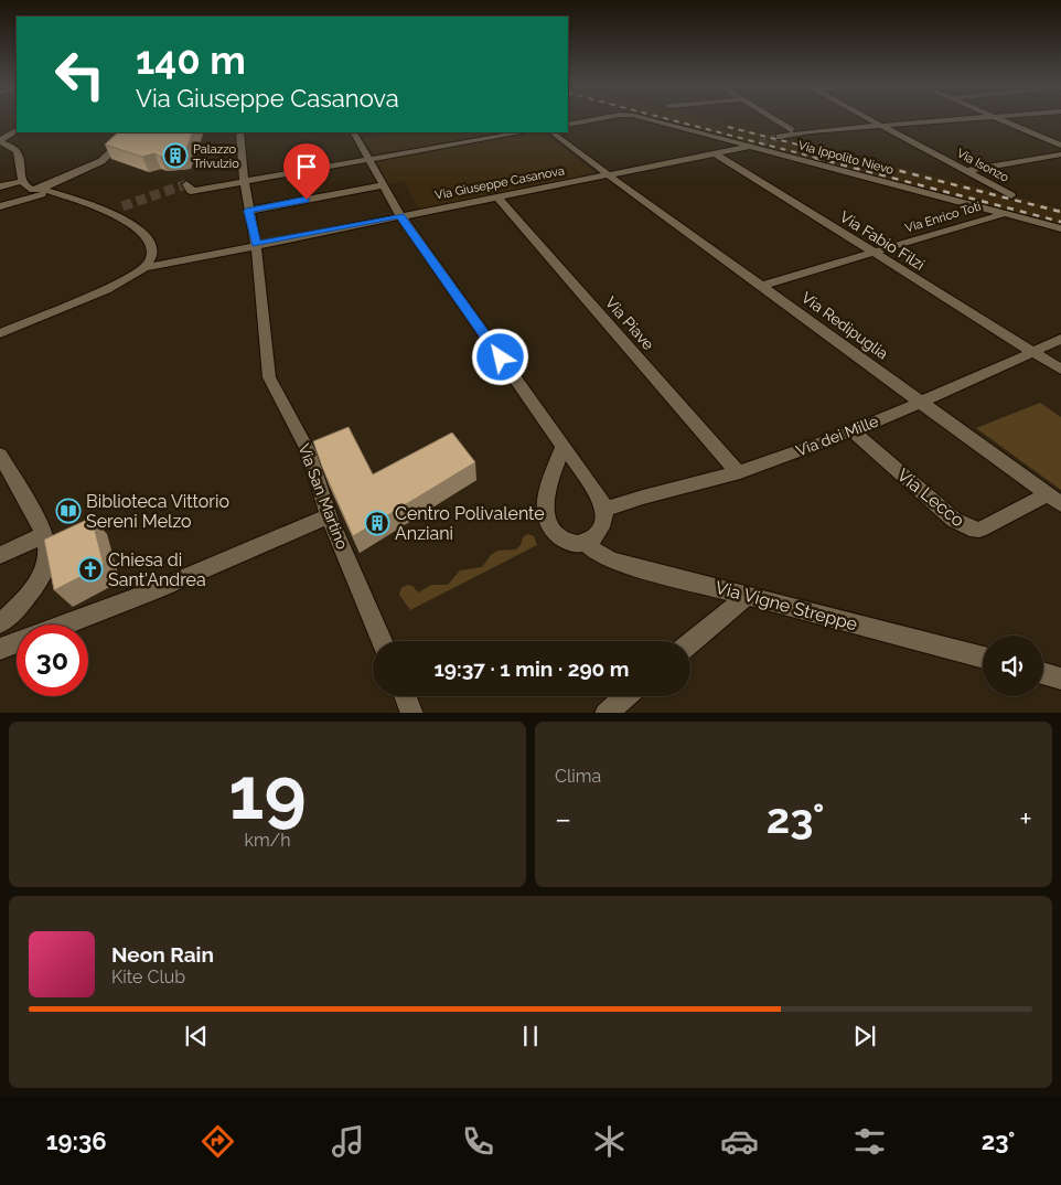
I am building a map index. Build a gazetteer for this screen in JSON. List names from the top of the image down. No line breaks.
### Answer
{"streets":{"street":["Via Ippolito Nievo","Via Isonzo","Via Giuseppe Casanova","Via Enrico Toti","Via Fabio Filzi","Via Piave","Via Redipuglia","Via dei Mille","Via San Martino","Via Lecco","Via Vigne Streppe"]},"crossings":[["Via Ippolito Nievo","Via Enrico Toti"],["Via Giuseppe Casanova","Via Piave"],["Via Giuseppe Casanova","Via Redipuglia"],["Via Giuseppe Casanova","Via San Martino"],["Via Enrico Toti","Via Fabio Filzi"],["Via Enrico Toti","Via Redipuglia"],["Via Fabio Filzi","Via dei Mille"],["Via Piave","Via dei Mille"],["Via Redipuglia","Via dei Mille"],["Via Redipuglia","Via Lecco"],["Via dei Mille","Via Lecco"]],"places":{"building":["Palazzo Trivulzio","Centro Polivalente Anziani"],"library":["Biblioteca Vittorio Sereni Melzo"],"church":["Chiesa di Sant'Andrea"]},"page":{"turn":["140 m","Via Giuseppe Casanova"],"limit":"30","trip":"19:37 · 1 min · 290 m","tile":[["19","km/h"],"Clima"],"heat":["−","23°","+"],"song":["Neon Rain","Kite Club"],"tabs":["19:36","23°"]}}
